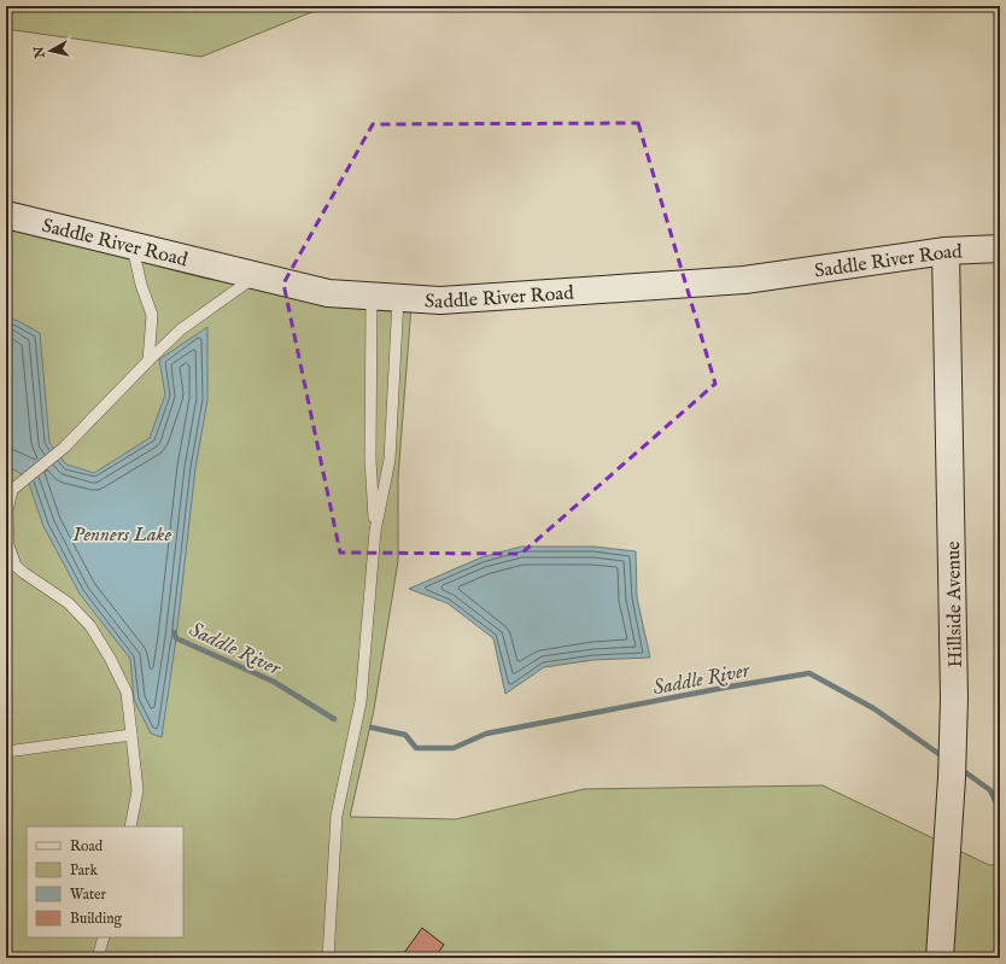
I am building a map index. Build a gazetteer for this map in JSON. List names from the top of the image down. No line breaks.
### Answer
{"streets":{"main road":["Saddle River Road","Hillside Avenue"]},"crossings":[["Saddle River Road","Hillside Avenue"]],"water":["Penners Lake","Saddle River"],"legend":["Road","Park","Water","Building"],"north":"left"}
